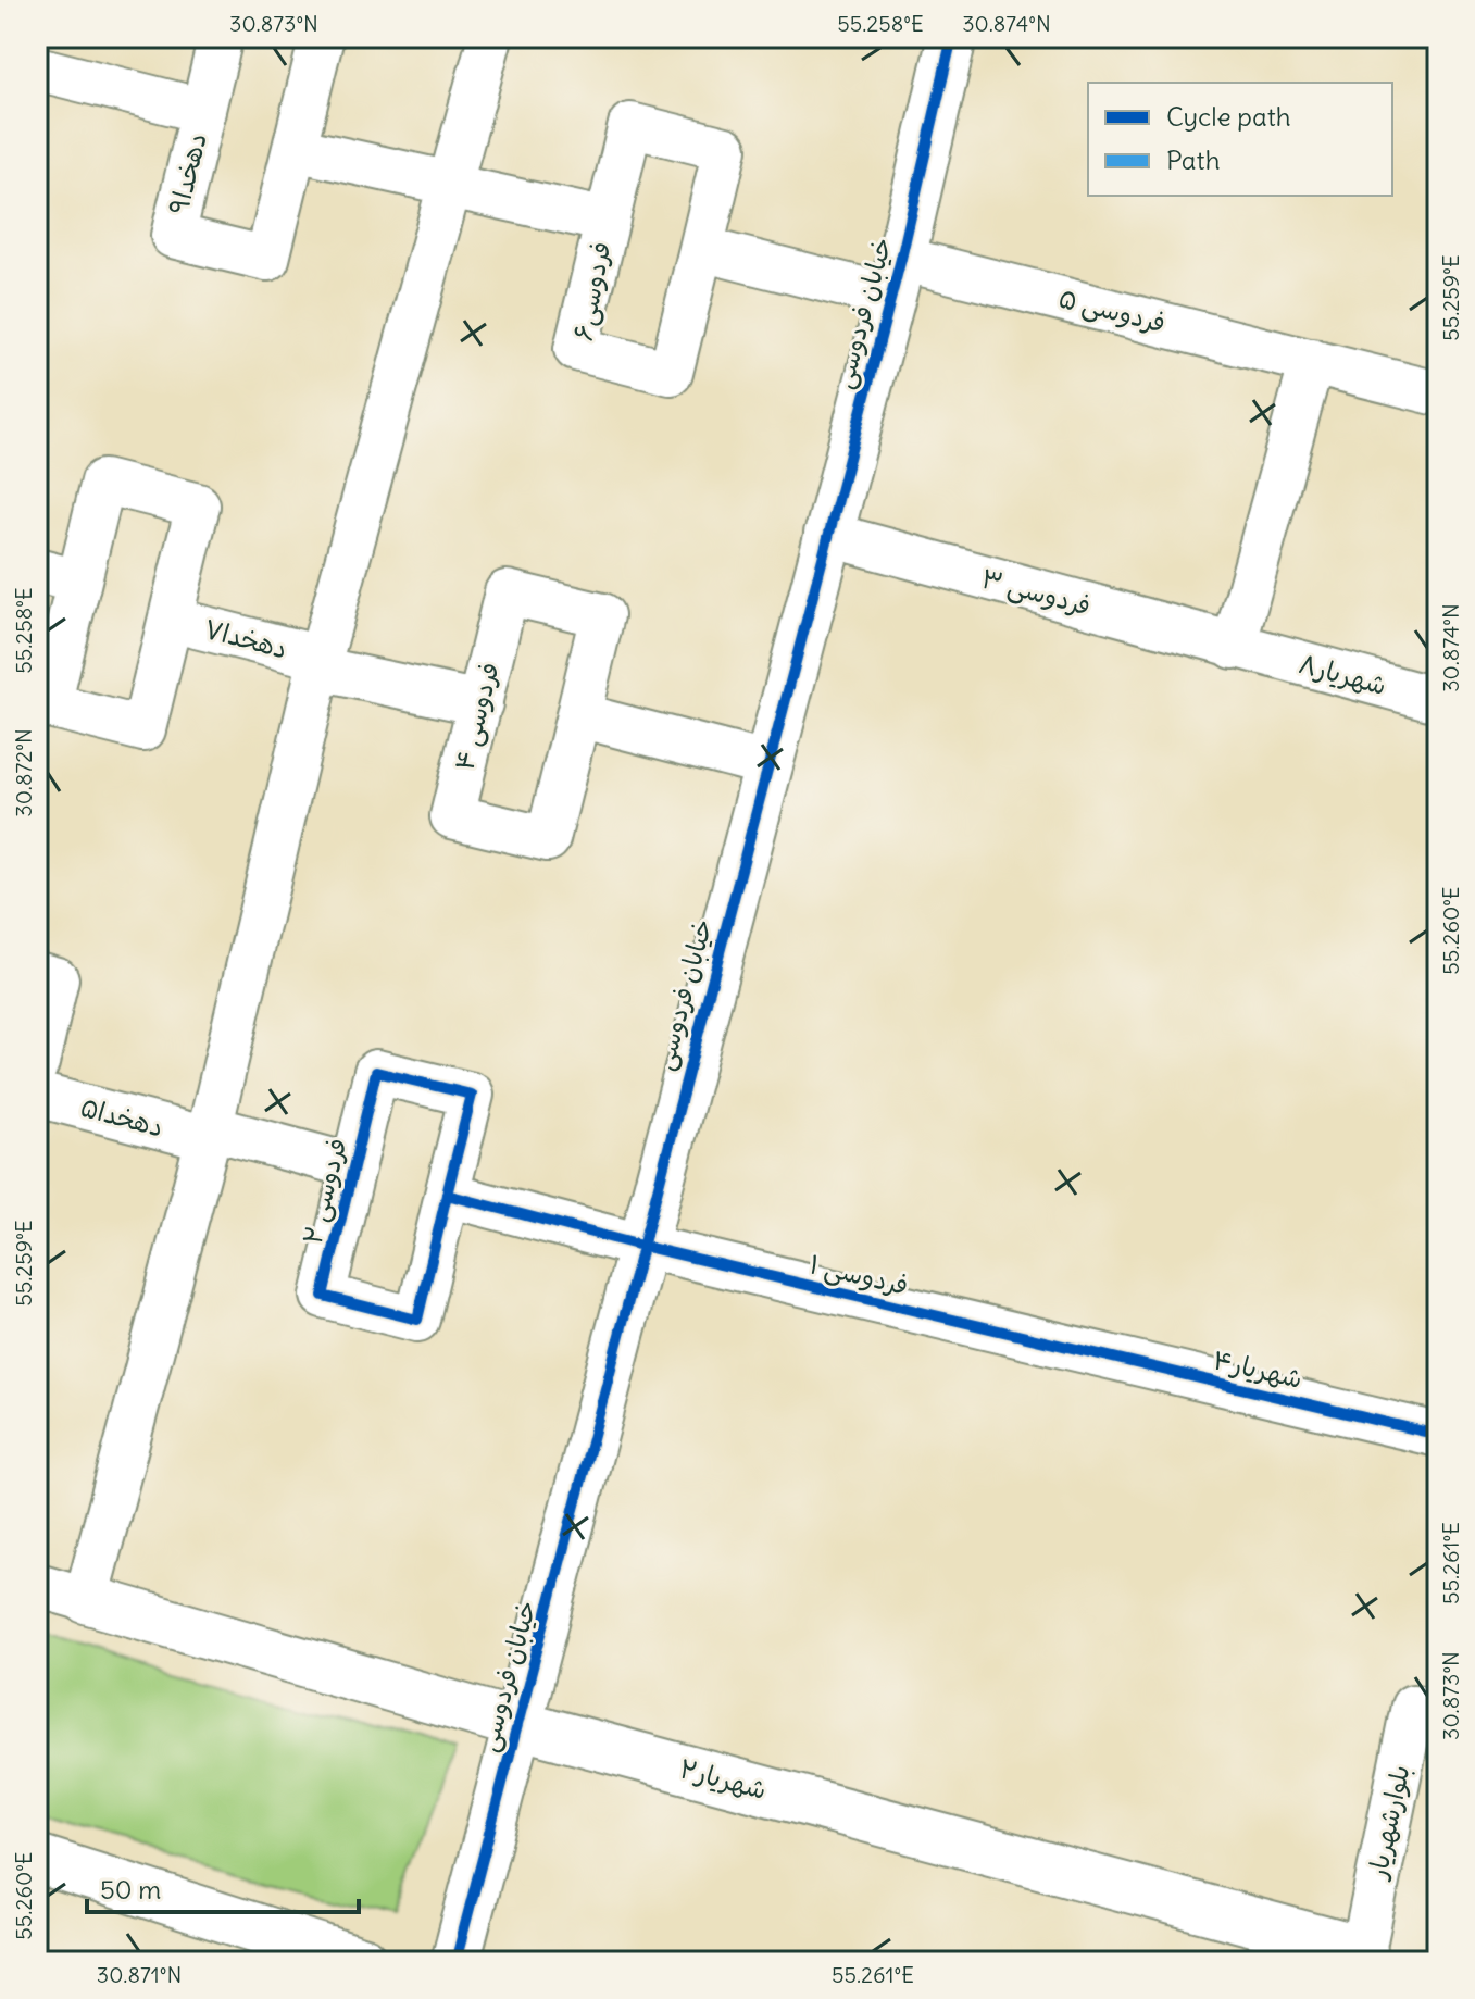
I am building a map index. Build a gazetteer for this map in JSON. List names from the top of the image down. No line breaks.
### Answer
{"streets":{"street":["دهخدا۹","فردوسی۶","فردوسی ۵","خیابان فردوسی","فردوسی ۳","دهخدا۷","شهریار۸","فردوسی ۴","دهخدا۵","فردوسی ۲","فردوسی ۱","شهریار۴","شهریار۲","بلوارشهریار"]},"crossings":[["فردوسی ۵","خیابان فردوسی"],["خیابان فردوسی","فردوسی ۳"],["خیابان فردوسی","فردوسی ۱"],["خیابان فردوسی","شهریار۲"],["فردوسی ۳","شهریار۸"],["دهخدا۷","فردوسی ۴"],["دهخدا۵","فردوسی ۲"],["فردوسی ۱","شهریار۴"],["شهریار۲","بلوارشهریار"]],"legend":["Cycle path","Path"],"scale_bar":"50 m","coordinates":["30.873°N","55.258°E","30.874°N","55.259°E","30.872°N","55.260°E","55.261°E","30.871°N"]}
